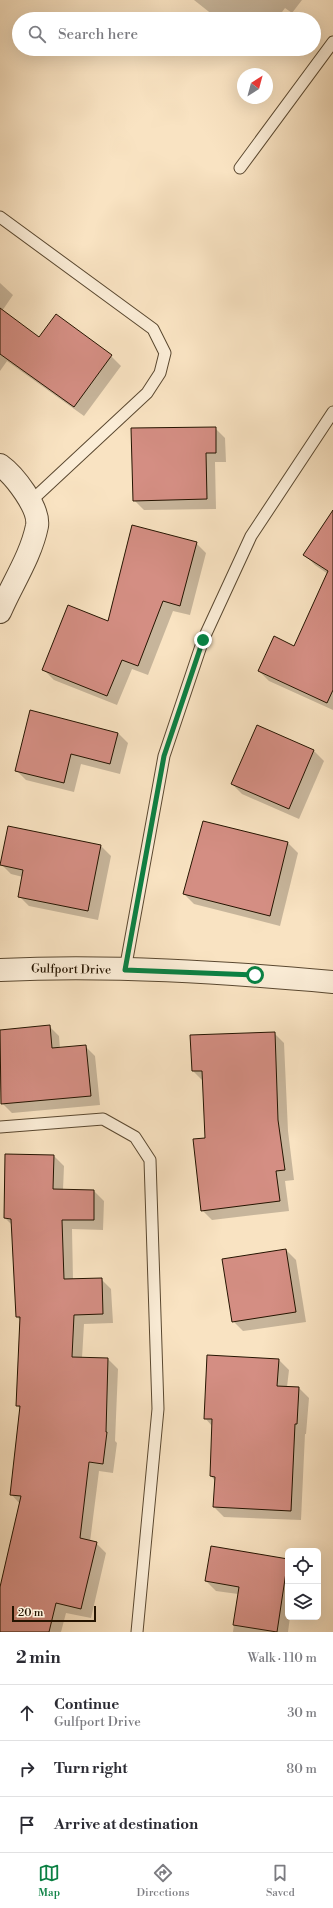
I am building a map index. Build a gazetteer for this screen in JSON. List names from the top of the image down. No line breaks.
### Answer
{"streets":{"street":["Gulfport Drive"]},"scale_bar":"20 m","north":"top right","page":{"search":"Search here","scale":"20 m","heading":["2 min","Walk · 110 m"],"list":[["Continue","Gulfport Drive","30 m"],["Turn right","80 m"],"Arrive at destination"],"nav":["Map","Directions","Saved"]}}
